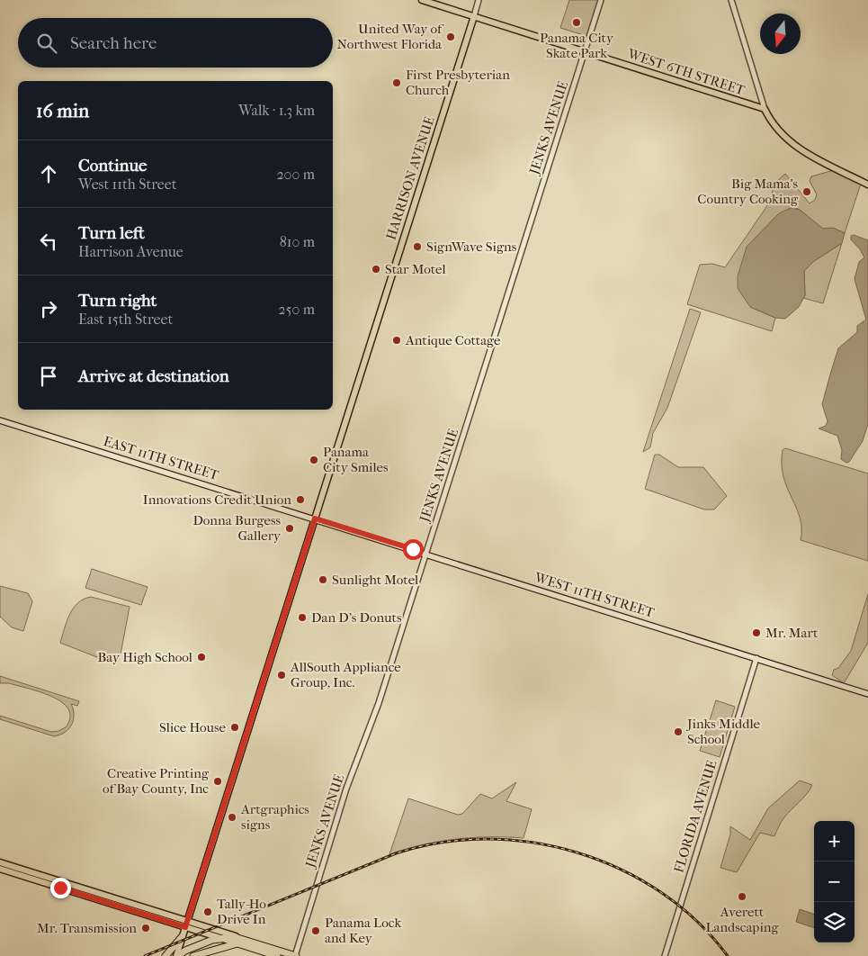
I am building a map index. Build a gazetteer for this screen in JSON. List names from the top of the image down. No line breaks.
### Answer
{"streets":{"main road":["WEST 6TH STREET","HARRISON AVENUE","EAST 11TH STREET","WEST 11TH STREET"],"street":["JENKS AVENUE","FLORIDA AVENUE"]},"crossings":[["WEST 6TH STREET","JENKS AVENUE"],["WEST 6TH STREET","HARRISON AVENUE"],["JENKS AVENUE","WEST 11TH STREET"],["HARRISON AVENUE","EAST 11TH STREET"],["HARRISON AVENUE","WEST 11TH STREET"],["EAST 11TH STREET","WEST 11TH STREET"],["WEST 11TH STREET","FLORIDA AVENUE"]],"places":["Panama City Skate Park","United Way of Northwest Florida","First Presbyterian Church","Big Mama's Country Cooking","SignWave Signs","Star Motel","Antique Cottage","Panama City Smiles","Innovations Credit Union","Donna Burgess Gallery","Sunlight Motel","Dan D's Donuts","Mr. Mart","Bay High School","AllSouth Appliance Group, Inc.","Slice House","Jinks Middle School","Creative Printing of Bay County, Inc","Artgraphics signs","Averett Landscaping","Tally-Ho Drive In","Mr. Transmission","Panama Lock and Key"],"north":"bottom","page":{"search":"Search here","heading":["16 min","Walk · 1.3 km"],"list":[["Continue","West 11th Street","200 m"],["Turn left","Harrison Avenue","810 m"],["Turn right","East 15th Street","250 m"],"Arrive at destination"],"map_buttons":["+","−"]}}
